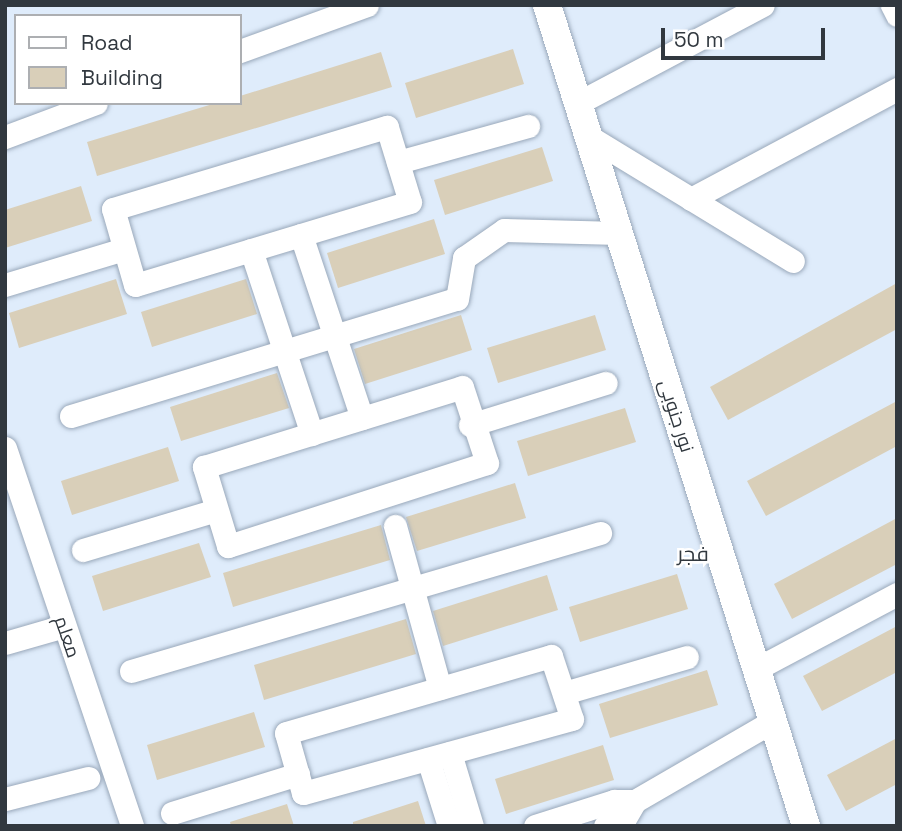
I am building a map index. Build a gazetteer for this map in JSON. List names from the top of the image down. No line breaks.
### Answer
{"streets":{"main road":["نور جنوبی"],"street":["معلم"]},"districts":["فجر"],"legend":["Road","Building"],"scale_bar":"50 m"}
